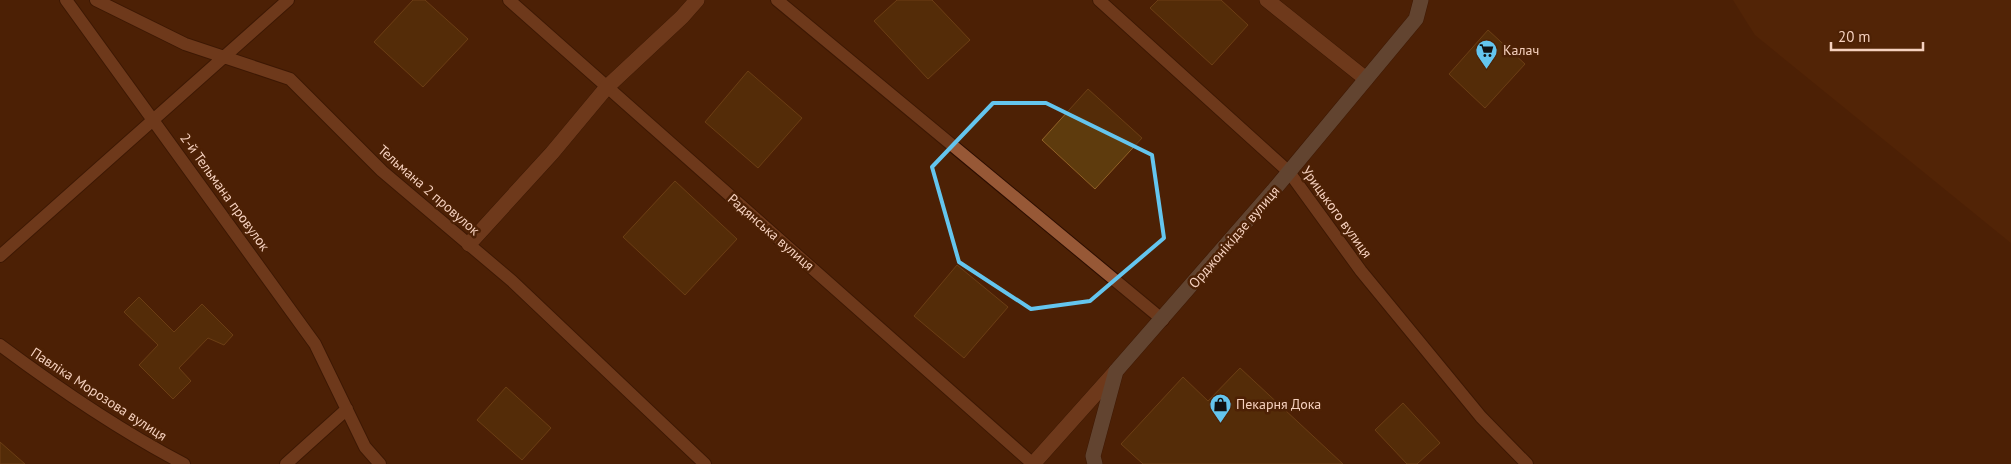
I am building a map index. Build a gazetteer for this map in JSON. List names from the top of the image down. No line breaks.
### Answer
{"streets":{"street":["Орджонікідзе вулиця"],"lane":["Тельмана 2 провулок","2-й Тельмана провулок","Урицького вулиця","Радянська вулиця","Павліка Морозова вулиця"]},"crossings":[["Урицького вулиця","Орджонікідзе вулиця"],["Радянська вулиця","Орджонікідзе вулиця"]],"places":{"supermarket":["Калач"],"shop":["Пекарня Дока"]},"scale_bar":"20 m"}
